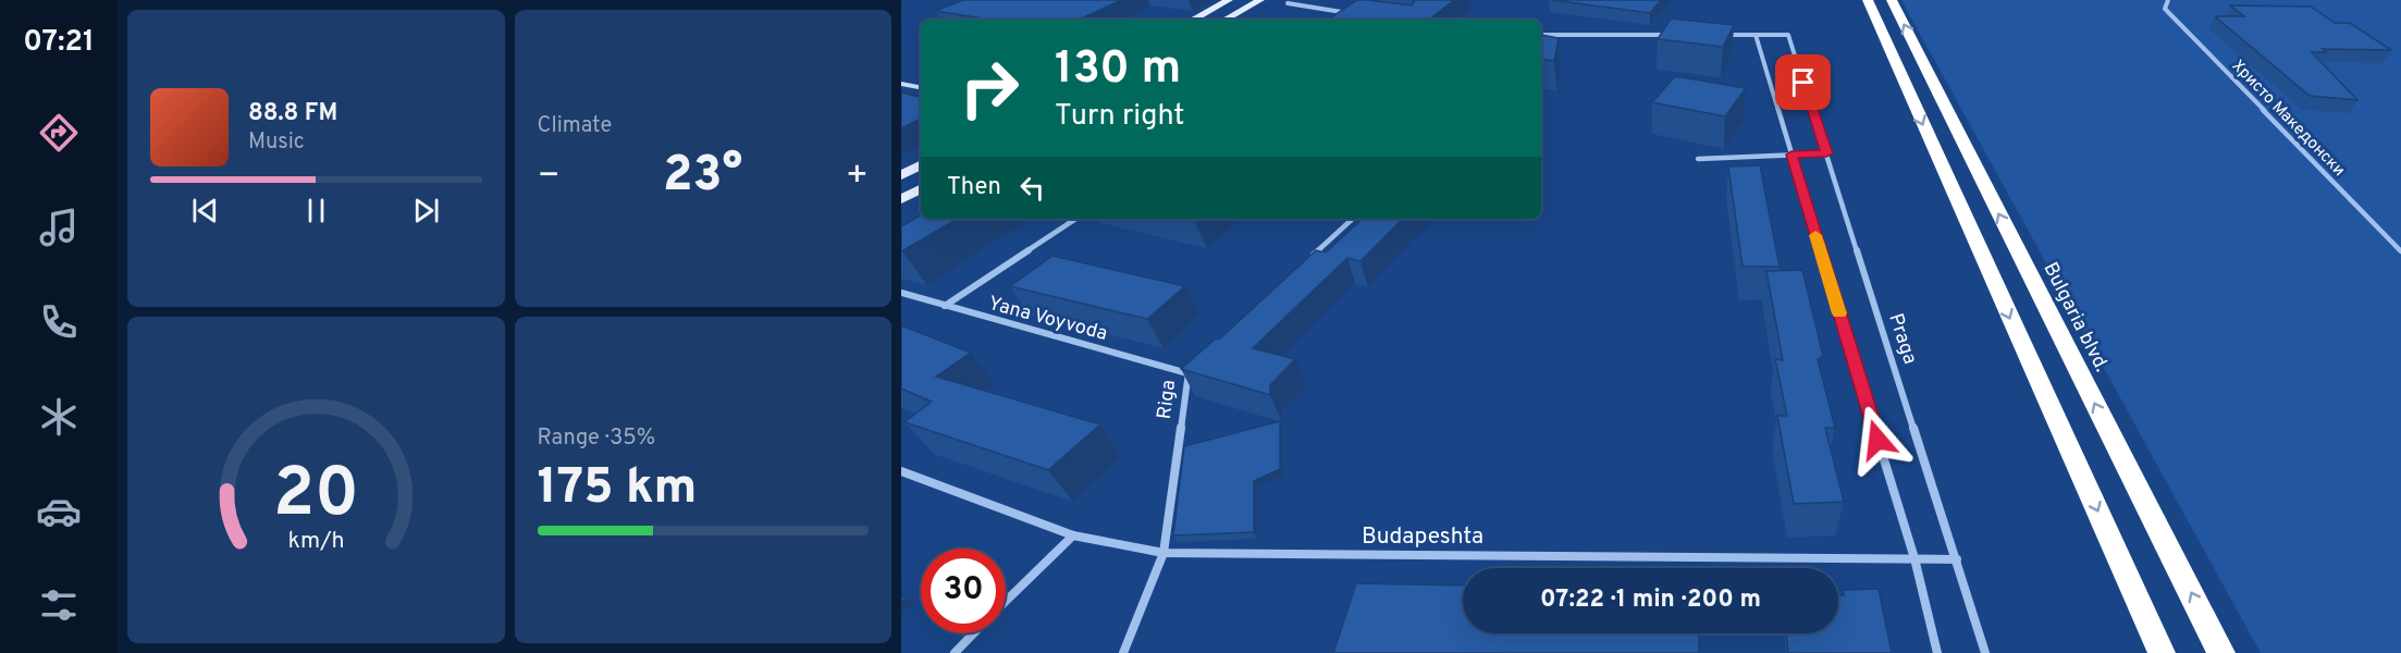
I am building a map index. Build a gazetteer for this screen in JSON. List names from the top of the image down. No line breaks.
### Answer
{"streets":{"highway":["Bulgaria blvd."],"street":["Христо Македонски","Yana Voyvoda","Praga","Riga","Budapeshta"]},"crossings":[["Yana Voyvoda","Riga"],["Praga","Budapeshta"],["Riga","Budapeshta"]],"page":{"tabs":"07:21","tile":["Climate",["Range · 35%","175 km"]],"turn":["130 m","Turn right"],"song":["88.8 FM","Music"],"heat":["−","23°","+"],"then":"Then","limit":"30","trip":"07:22 · 1 min · 200 m","gauge":["20","km/h"]}}
